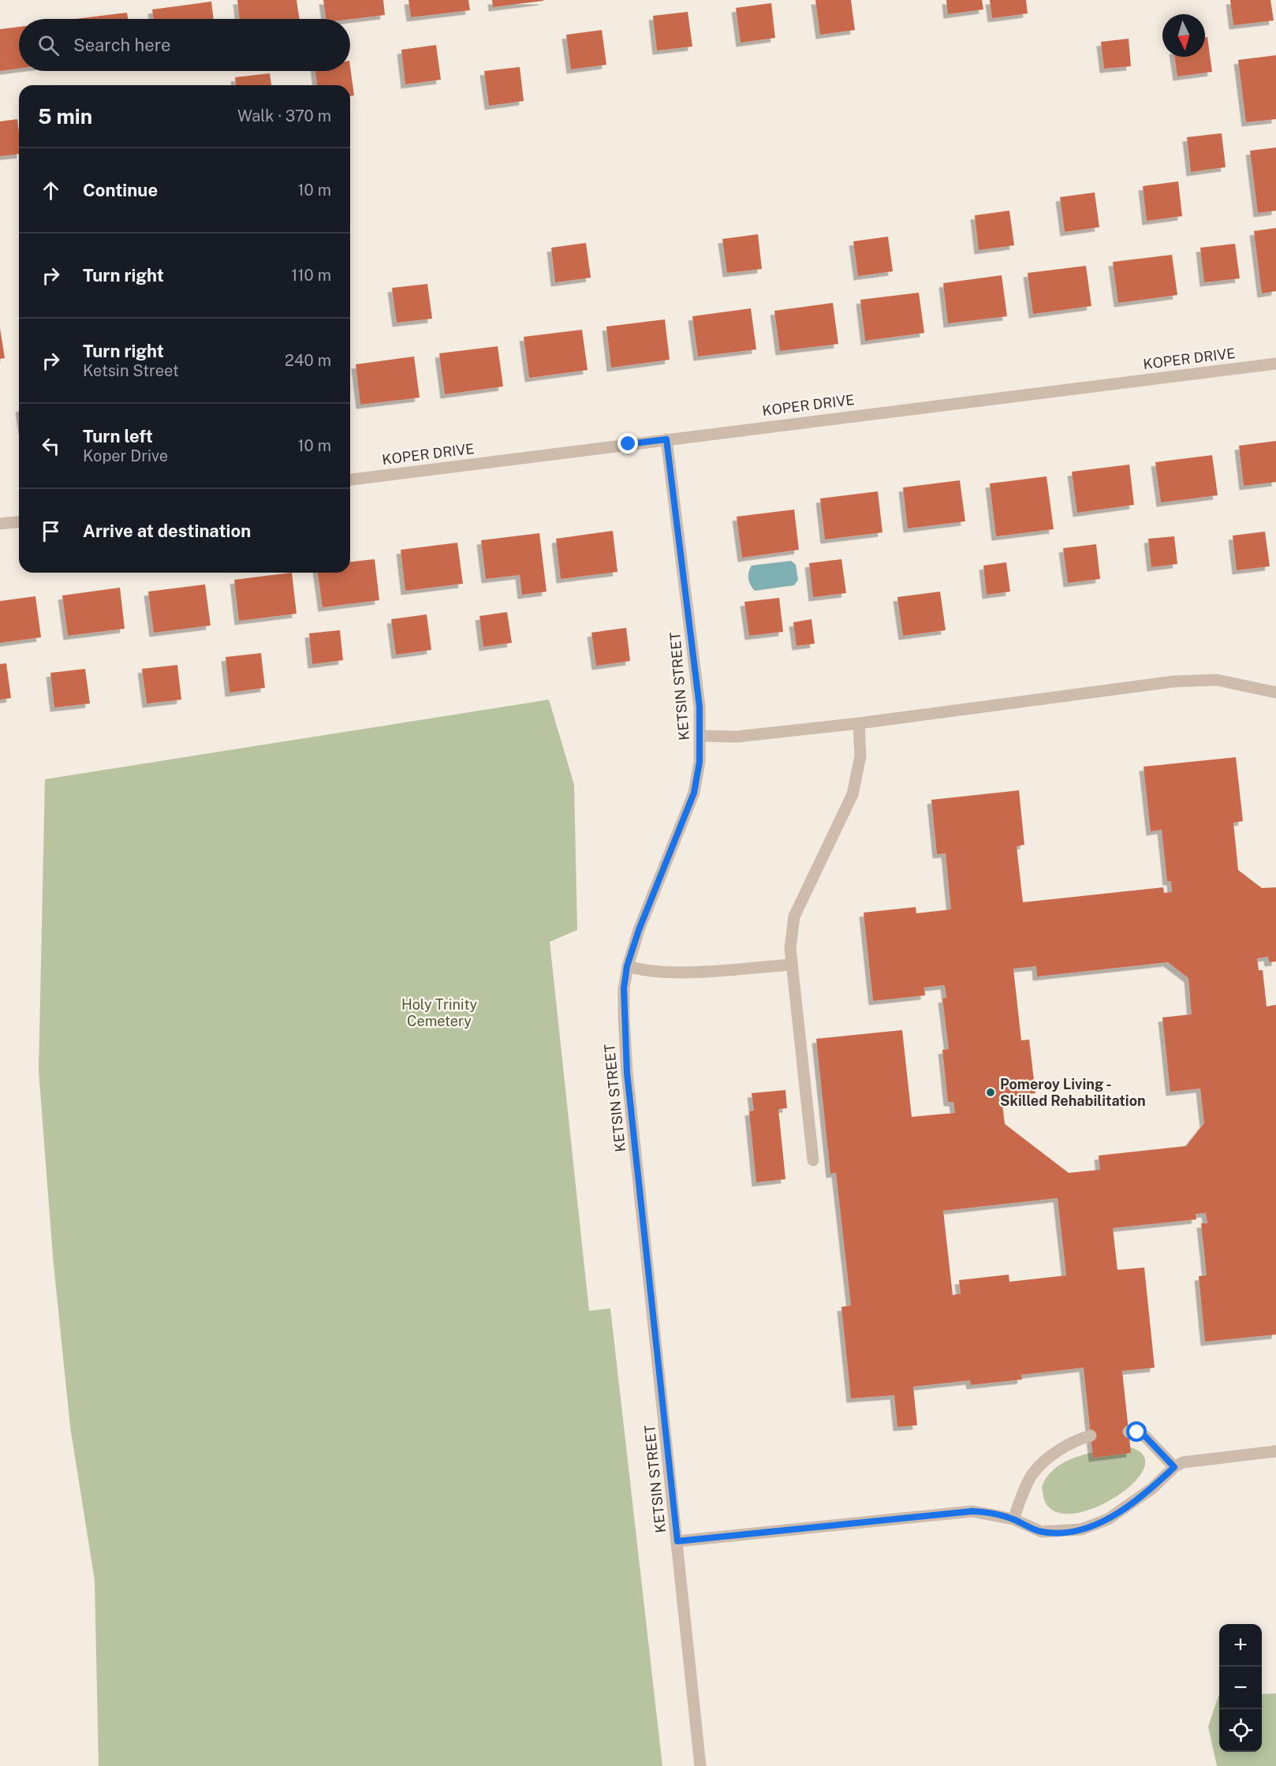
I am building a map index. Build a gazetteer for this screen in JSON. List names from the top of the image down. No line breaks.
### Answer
{"streets":{"street":["KOPER DRIVE","KETSIN STREET"]},"crossings":[["KOPER DRIVE","KETSIN STREET"]],"parks":["Holy Trinity Cemetery"],"places":["Pomeroy Living - Skilled Rehabilitation"],"north":"bottom","page":{"search":"Search here","heading":["5 min","Walk · 370 m"],"list":[["Continue","10 m"],["Turn right","110 m"],["Turn right","Ketsin Street","240 m"],["Turn left","Koper Drive","10 m"],"Arrive at destination"],"map_buttons":["+","−"]}}
